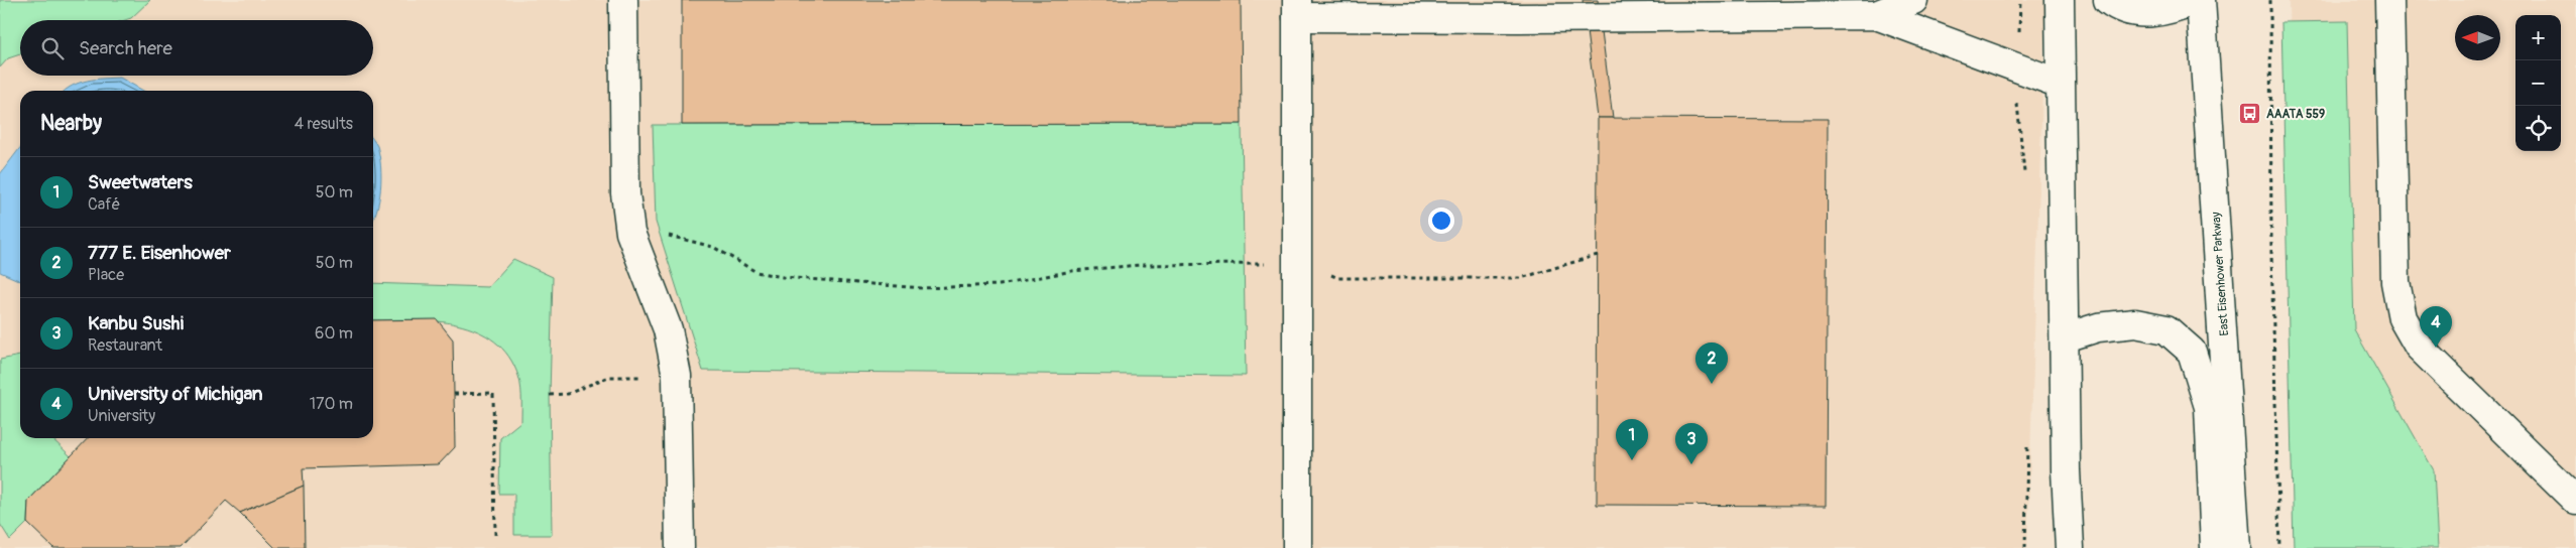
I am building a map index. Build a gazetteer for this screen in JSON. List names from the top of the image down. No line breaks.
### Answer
{"streets":{"main road":["East Eisenhower Parkway"]},"places":{"bus stop":["AAATA 559"]},"north":"left","page":{"map_buttons":["+","−"],"search":"Search here","heading":["Nearby","4 results"],"list":[{"mark":"1","name":"Sweetwaters","note":"Café","value":"50 m"},{"mark":"2","name":"777 E. Eisenhower","note":"Place","value":"50 m"},{"mark":"3","name":"Kanbu Sushi","note":"Restaurant","value":"60 m"},{"mark":"4","name":"University of Michigan","note":"University","value":"170 m"}],"pins":["4","2","1","3"]}}
